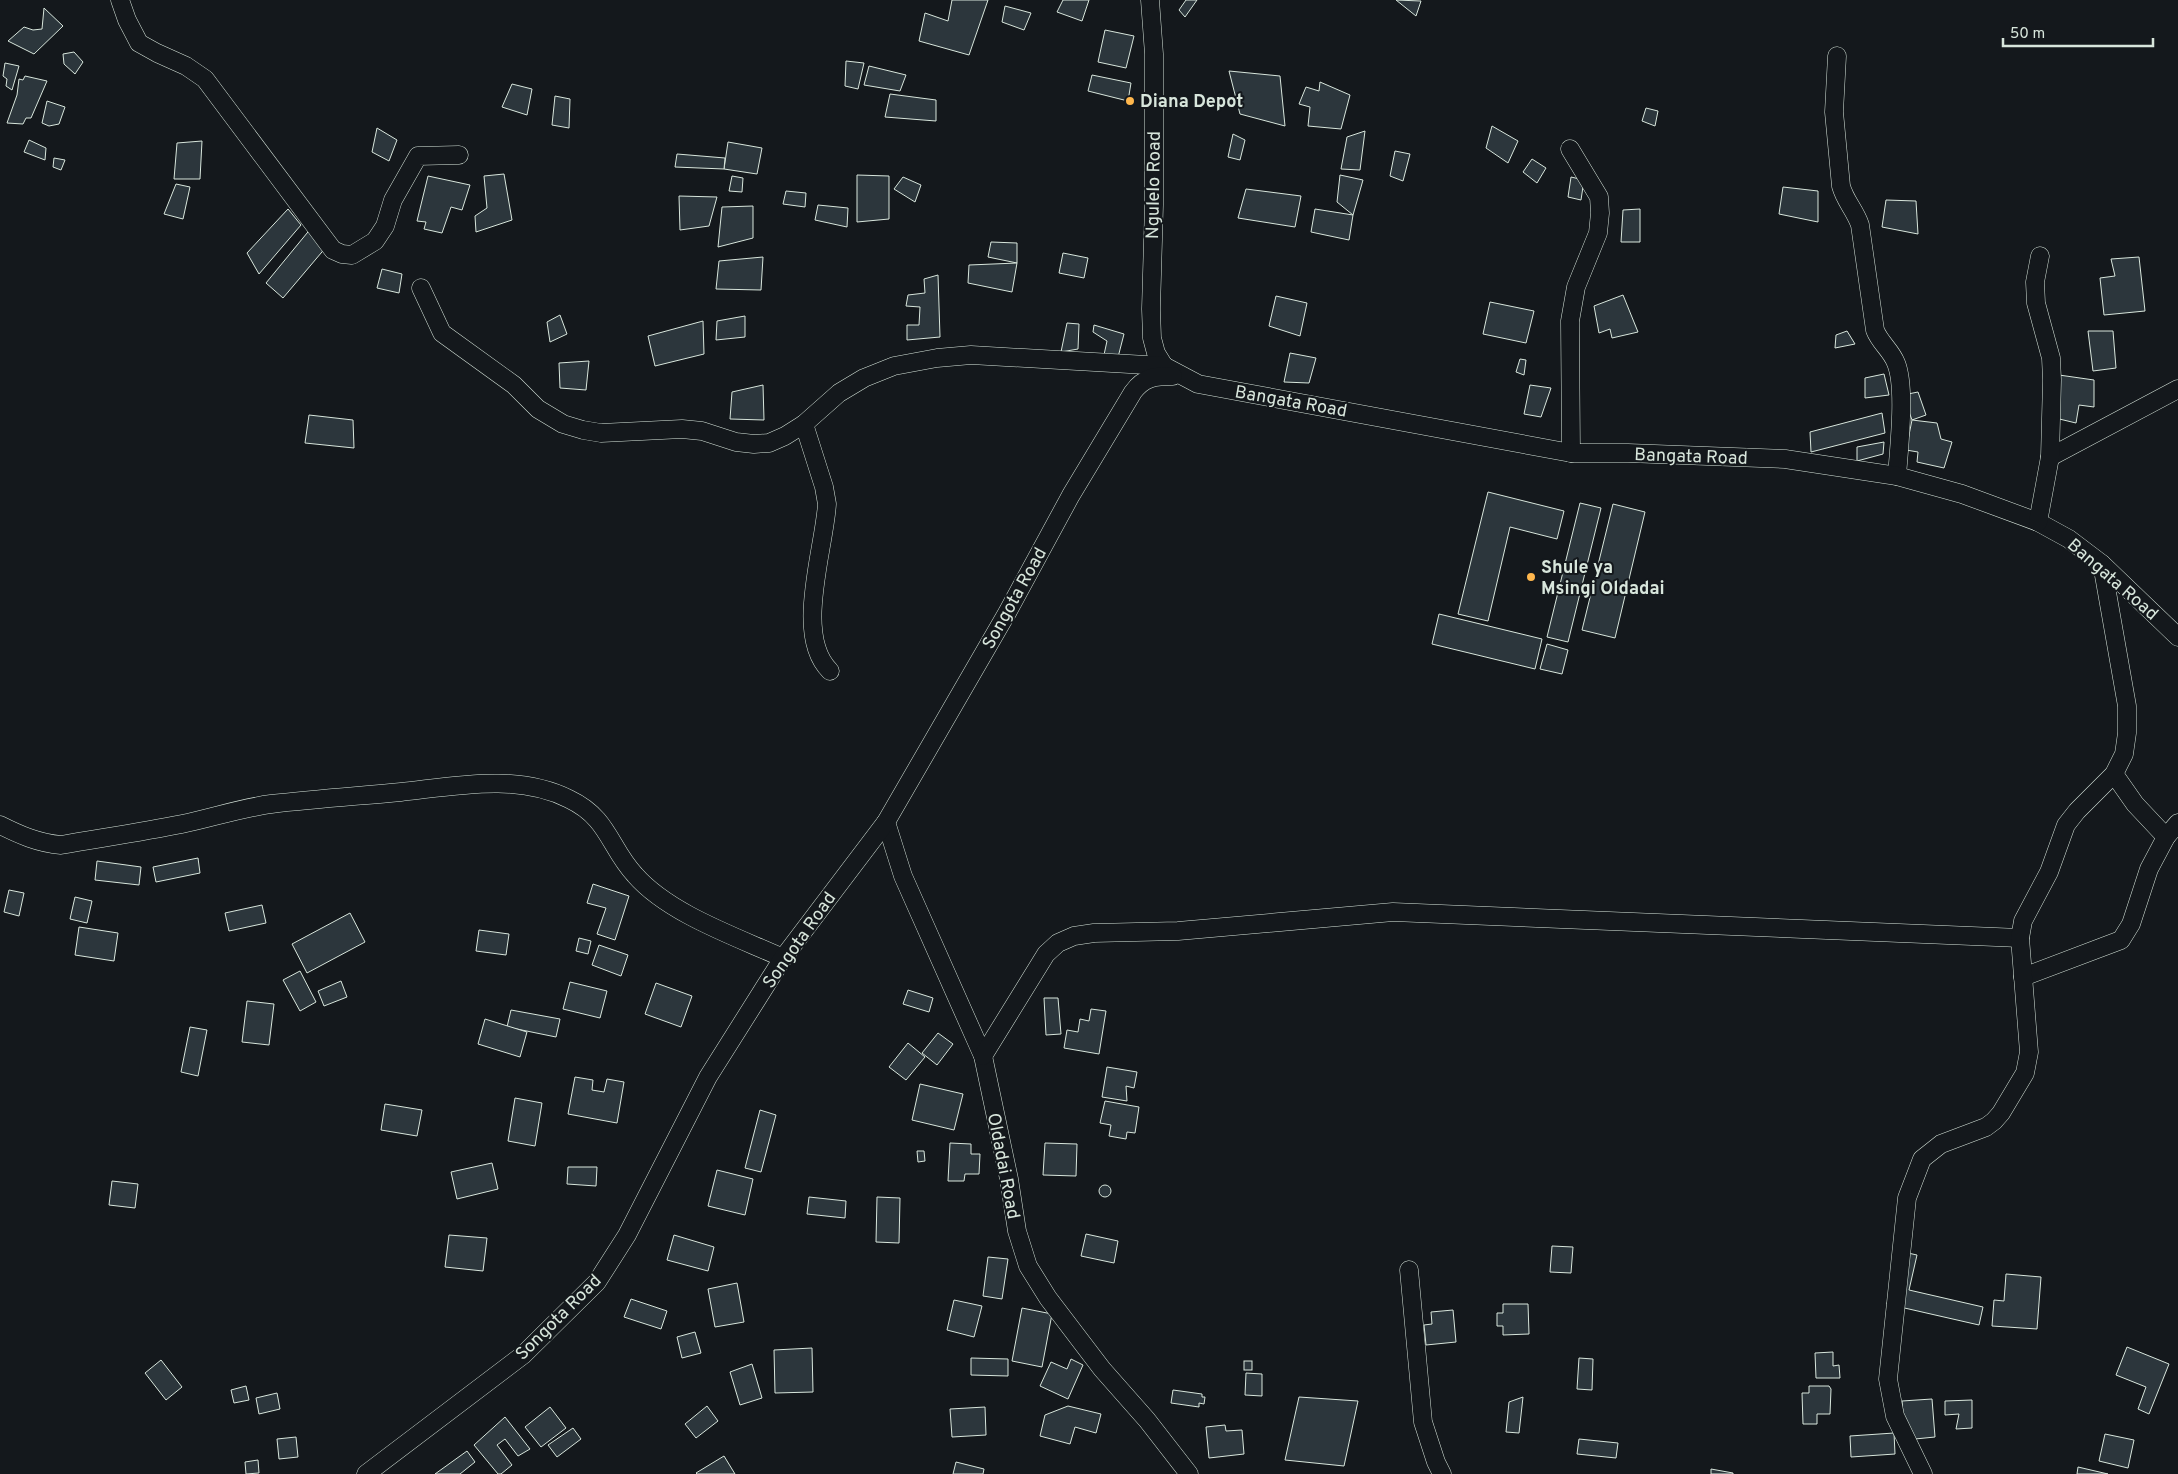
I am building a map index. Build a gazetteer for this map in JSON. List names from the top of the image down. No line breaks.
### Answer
{"streets":{"street":["Ngulelo Road","Bangata Road","Songota Road","Oldadai Road"]},"crossings":[["Ngulelo Road","Bangata Road"],["Bangata Road","Songota Road"],["Songota Road","Oldadai Road"]],"places":["Diana Depot","Shule ya Msingi Oldadai"],"scale_bar":"50 m"}
